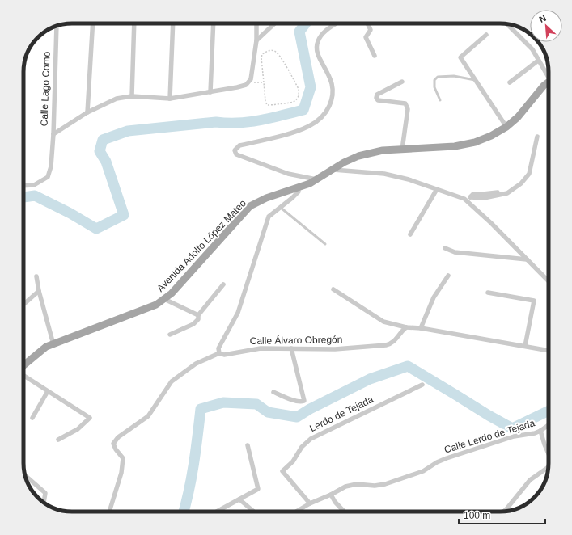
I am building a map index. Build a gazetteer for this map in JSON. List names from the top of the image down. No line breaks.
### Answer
{"streets":{"main road":["Avenida Adolfo López Mateo"],"street":["Calle Lago Como","Calle Álvaro Obregón","Lerdo de Tejada","Calle Lerdo de Tejada"]},"crossings":[["Lerdo de Tejada","Calle Lerdo de Tejada"]],"scale_bar":"100 m","north":"top left"}
